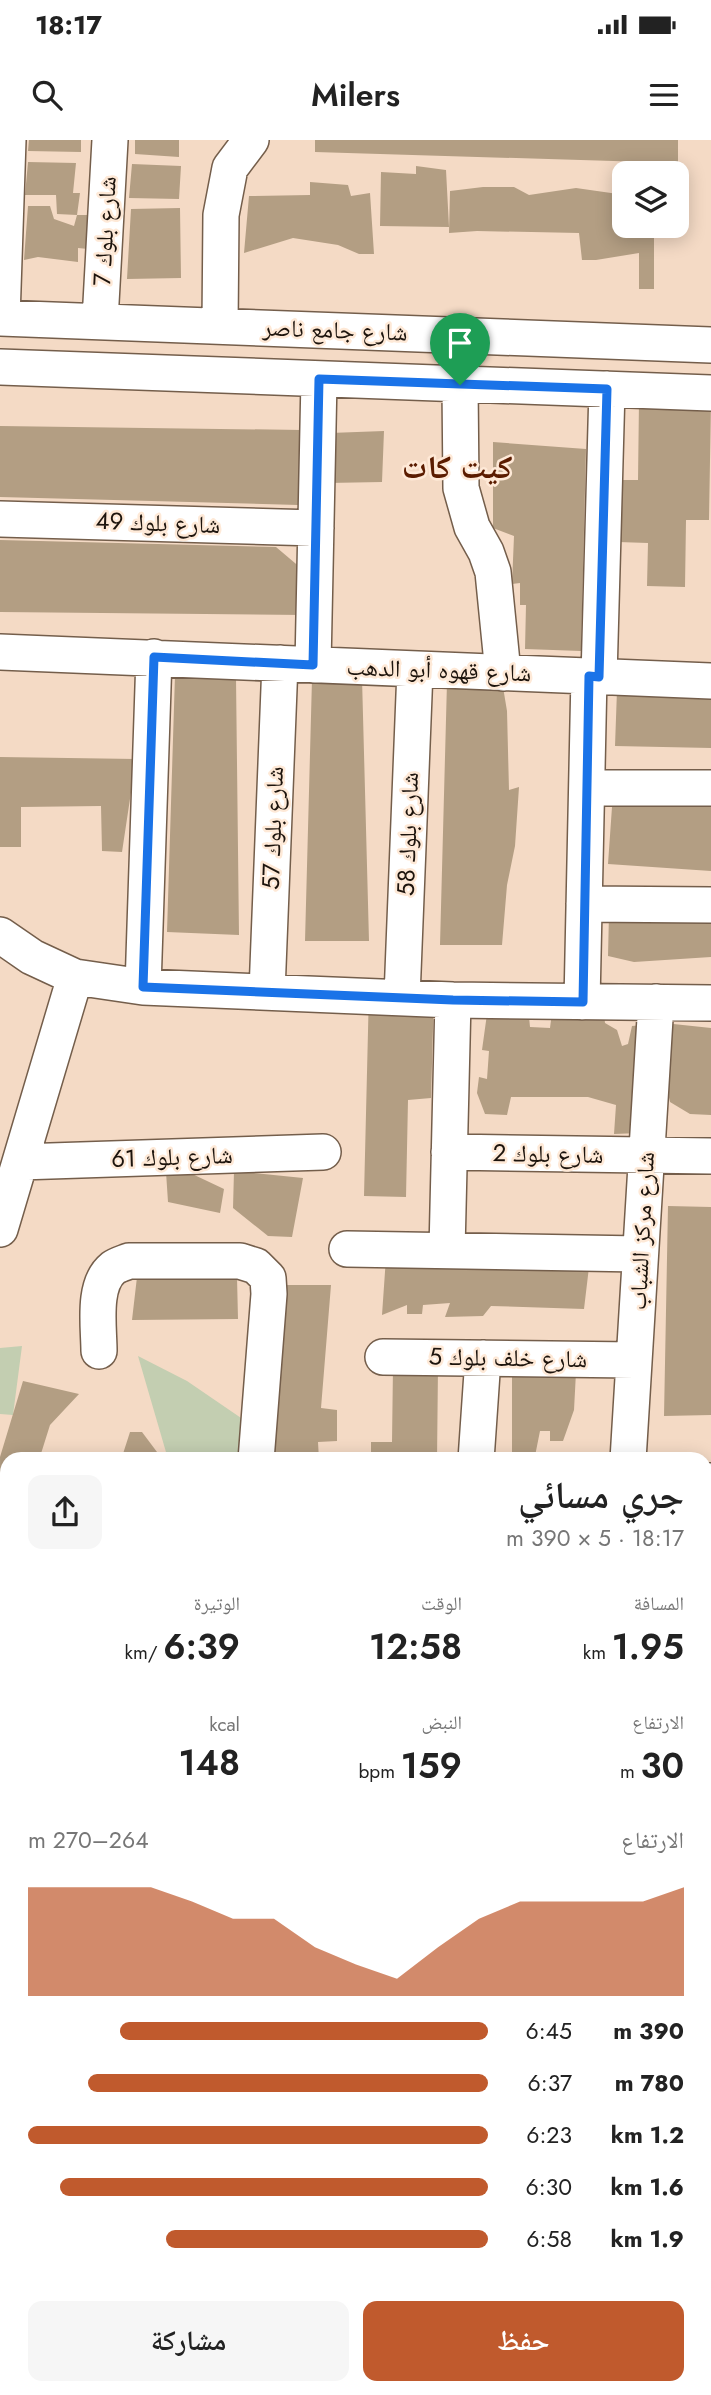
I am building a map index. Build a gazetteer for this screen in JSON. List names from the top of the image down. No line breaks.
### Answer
{"streets":{"street":["شارع بلوك 7","شارع جامع ناصر","شارع بلوك 49","شارع قهوه أبو الدهب","شارع بلوك 57","شارع بلوك 58","شارع بلوك 2","شارع بلوك 61","شارع مركز الشباب","شارع خلف بلوك 5"]},"crossings":[["شارع بلوك 7","شارع جامع ناصر"],["شارع جامع ناصر","شارع بلوك 57"],["شارع بلوك 49","شارع بلوك 57"],["شارع قهوه أبو الدهب","شارع بلوك 57"],["شارع قهوه أبو الدهب","شارع بلوك 58"],["شارع بلوك 2","شارع مركز الشباب"],["شارع مركز الشباب","شارع خلف بلوك 5"]],"districts":["كيت كات"],"page":{"status":"18:17","header":"Milers","heading":["جري مسائي","18:17 · 5 × 390 m"],"stats":[["المسافة","1.95 km"],["الوقت","12:58"],["الوتيرة","6:39 /km"],["الارتفاع","30 m"],["النبض","159 bpm"],["kcal","148"]],"chart":["الارتفاع","264–270 m"],"list":[{"name":"390 m","note":"6:45"},{"name":"780 m","note":"6:37"},{"name":"1.2 km","note":"6:23"},{"name":"1.6 km","note":"6:30"},{"name":"1.9 km","note":"6:58"}],"buttons":["حفظ","مشاركة"]}}
